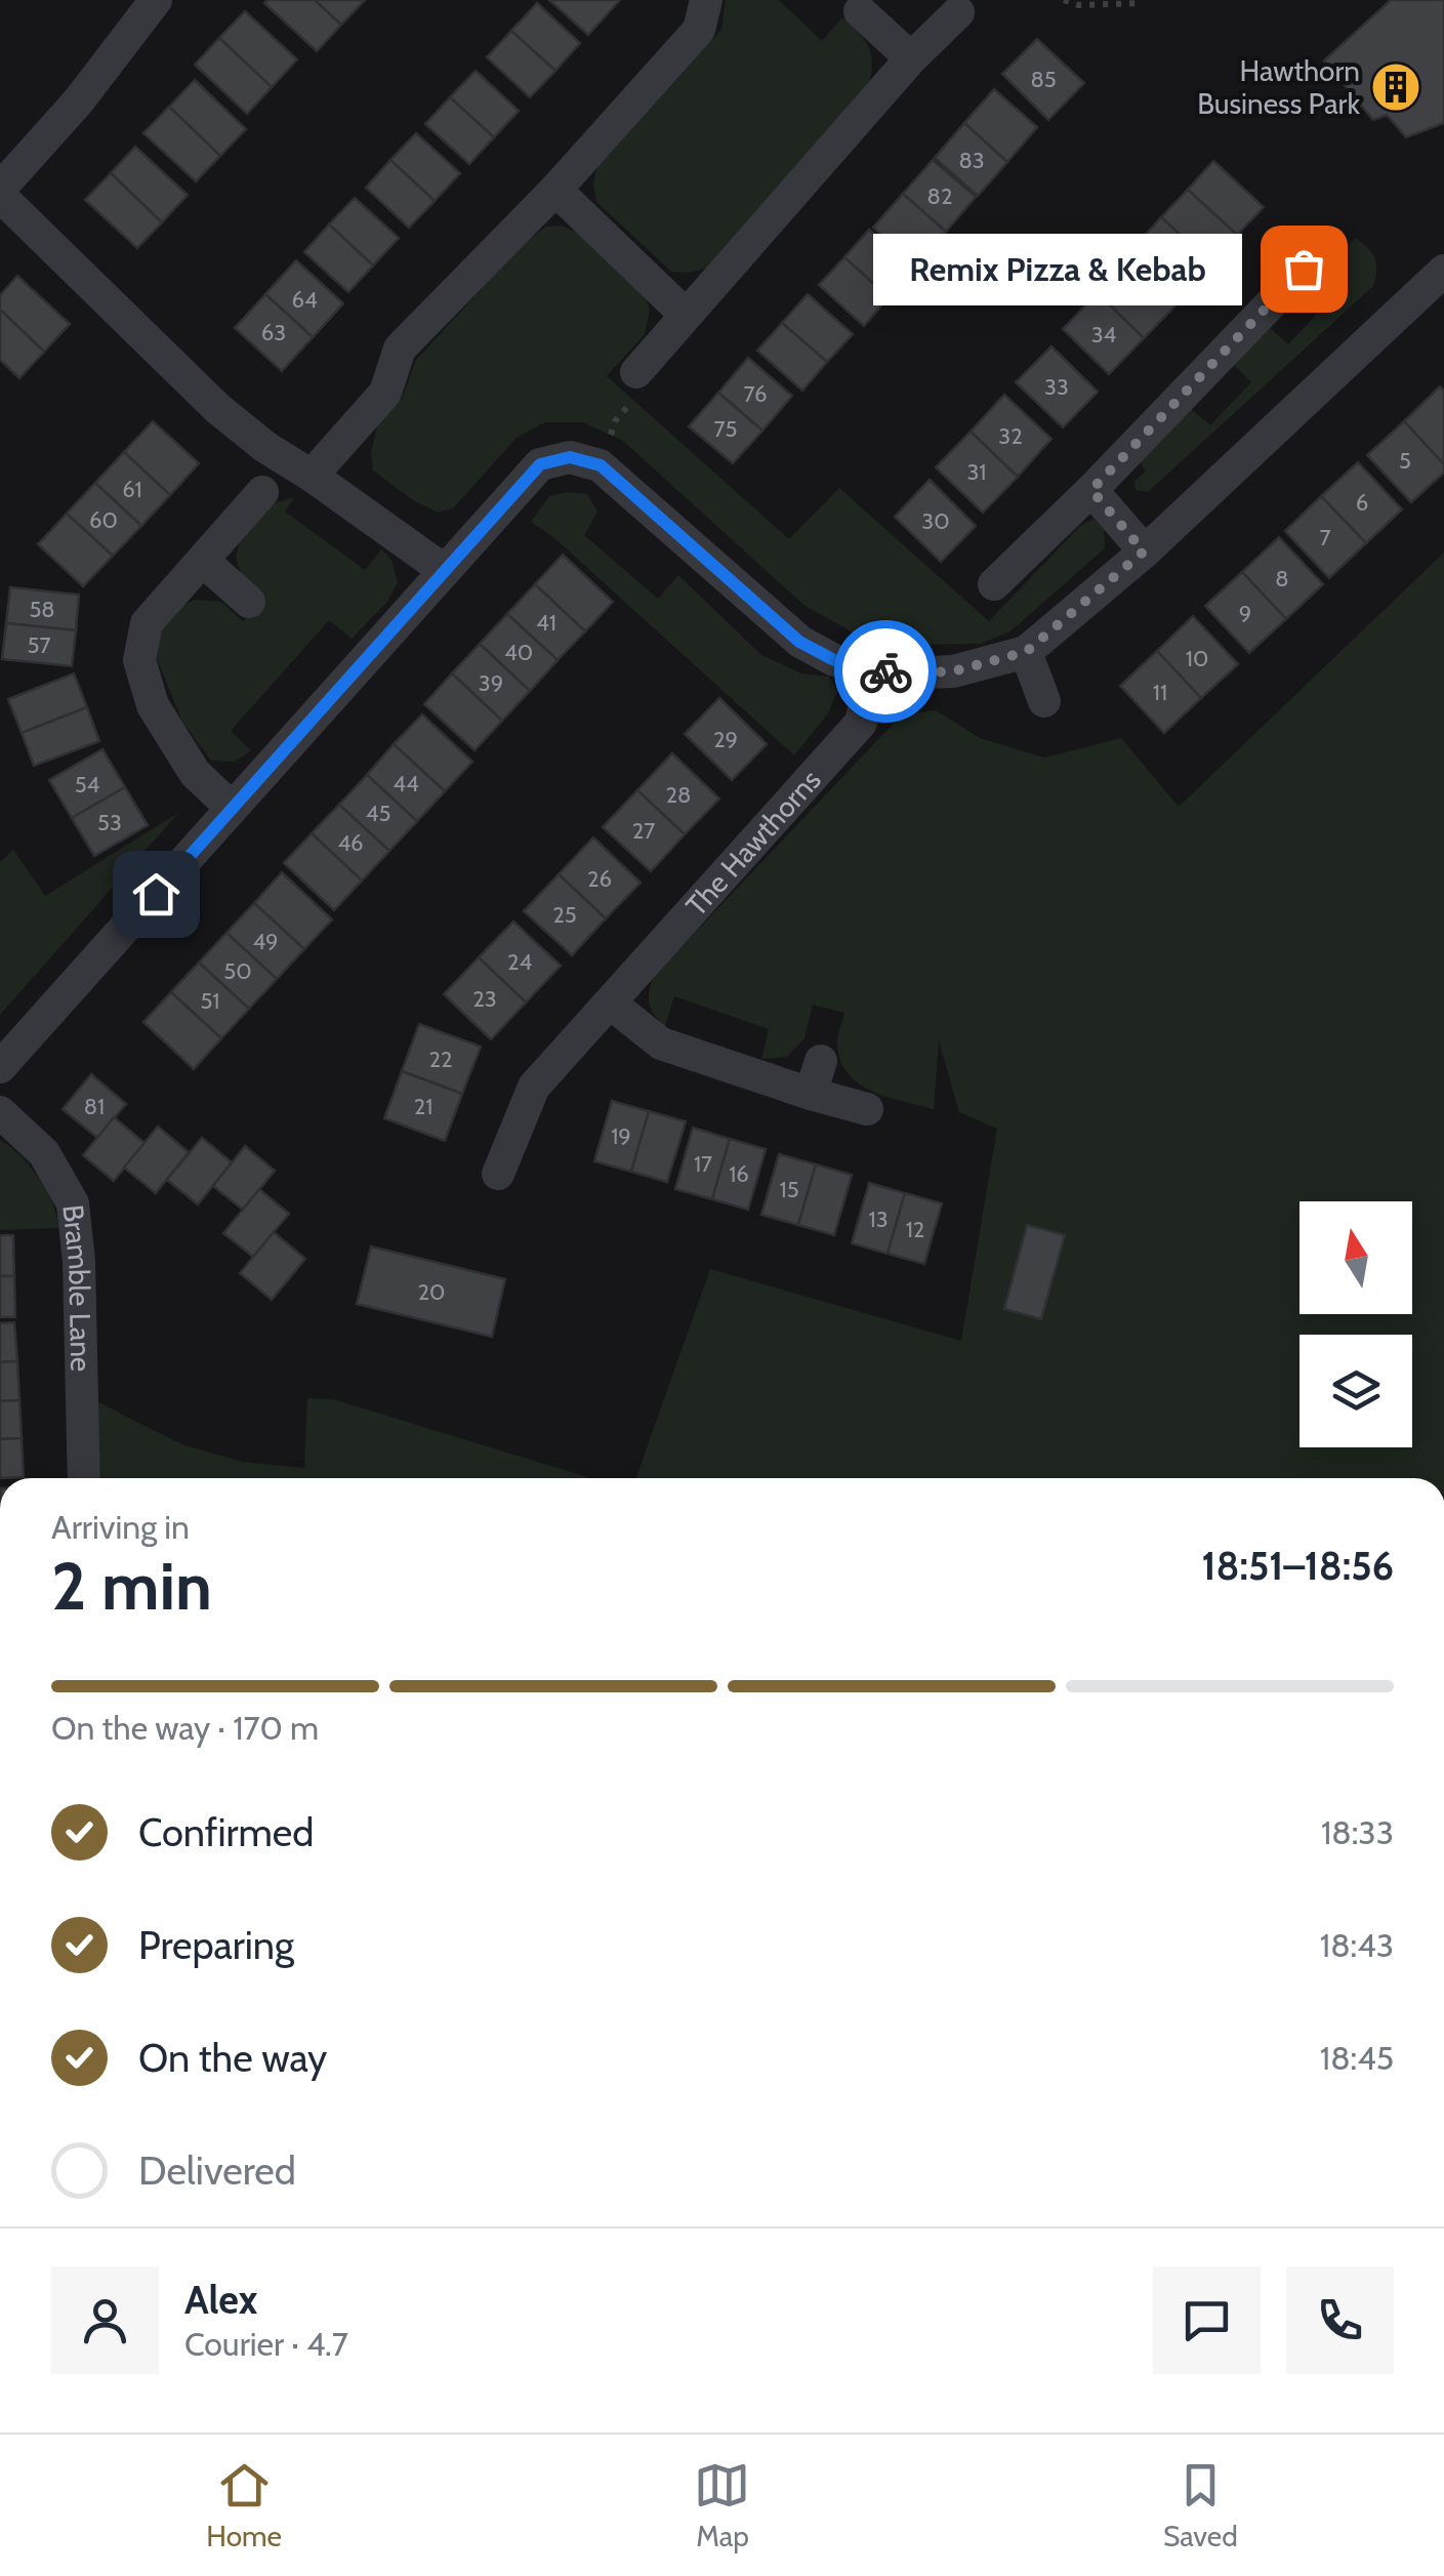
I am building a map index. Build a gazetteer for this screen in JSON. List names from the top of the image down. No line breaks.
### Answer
{"streets":{"street":["The Hawthorns","Bramble Lane"]},"places":{"building":["Hawthorn Business Park"],"other":["Remix Pizza & Kebab"]},"house_numbers":["85","83","82","64","63","34","33","76","75","32","5","31","61","6","60","30","7","8","58","9","41","57","40","10","39","11","29","44","54","28","45","53","27","46","26","25","49","24","50","23","51","22","81","21","19","17","16","15","13","12","20"],"north":"top","page":{"bubble":"Remix Pizza & Kebab","heading":["2 min","Arriving in","18:51–18:56"],"panel":["Alex","Courier · 4.7"],"bar":"On the way · 170 m","list":[["Confirmed","18:33"],["Preparing","18:43"],["On the way","18:45"],"Delivered"],"tabs":["Home","Map","Saved"]}}
